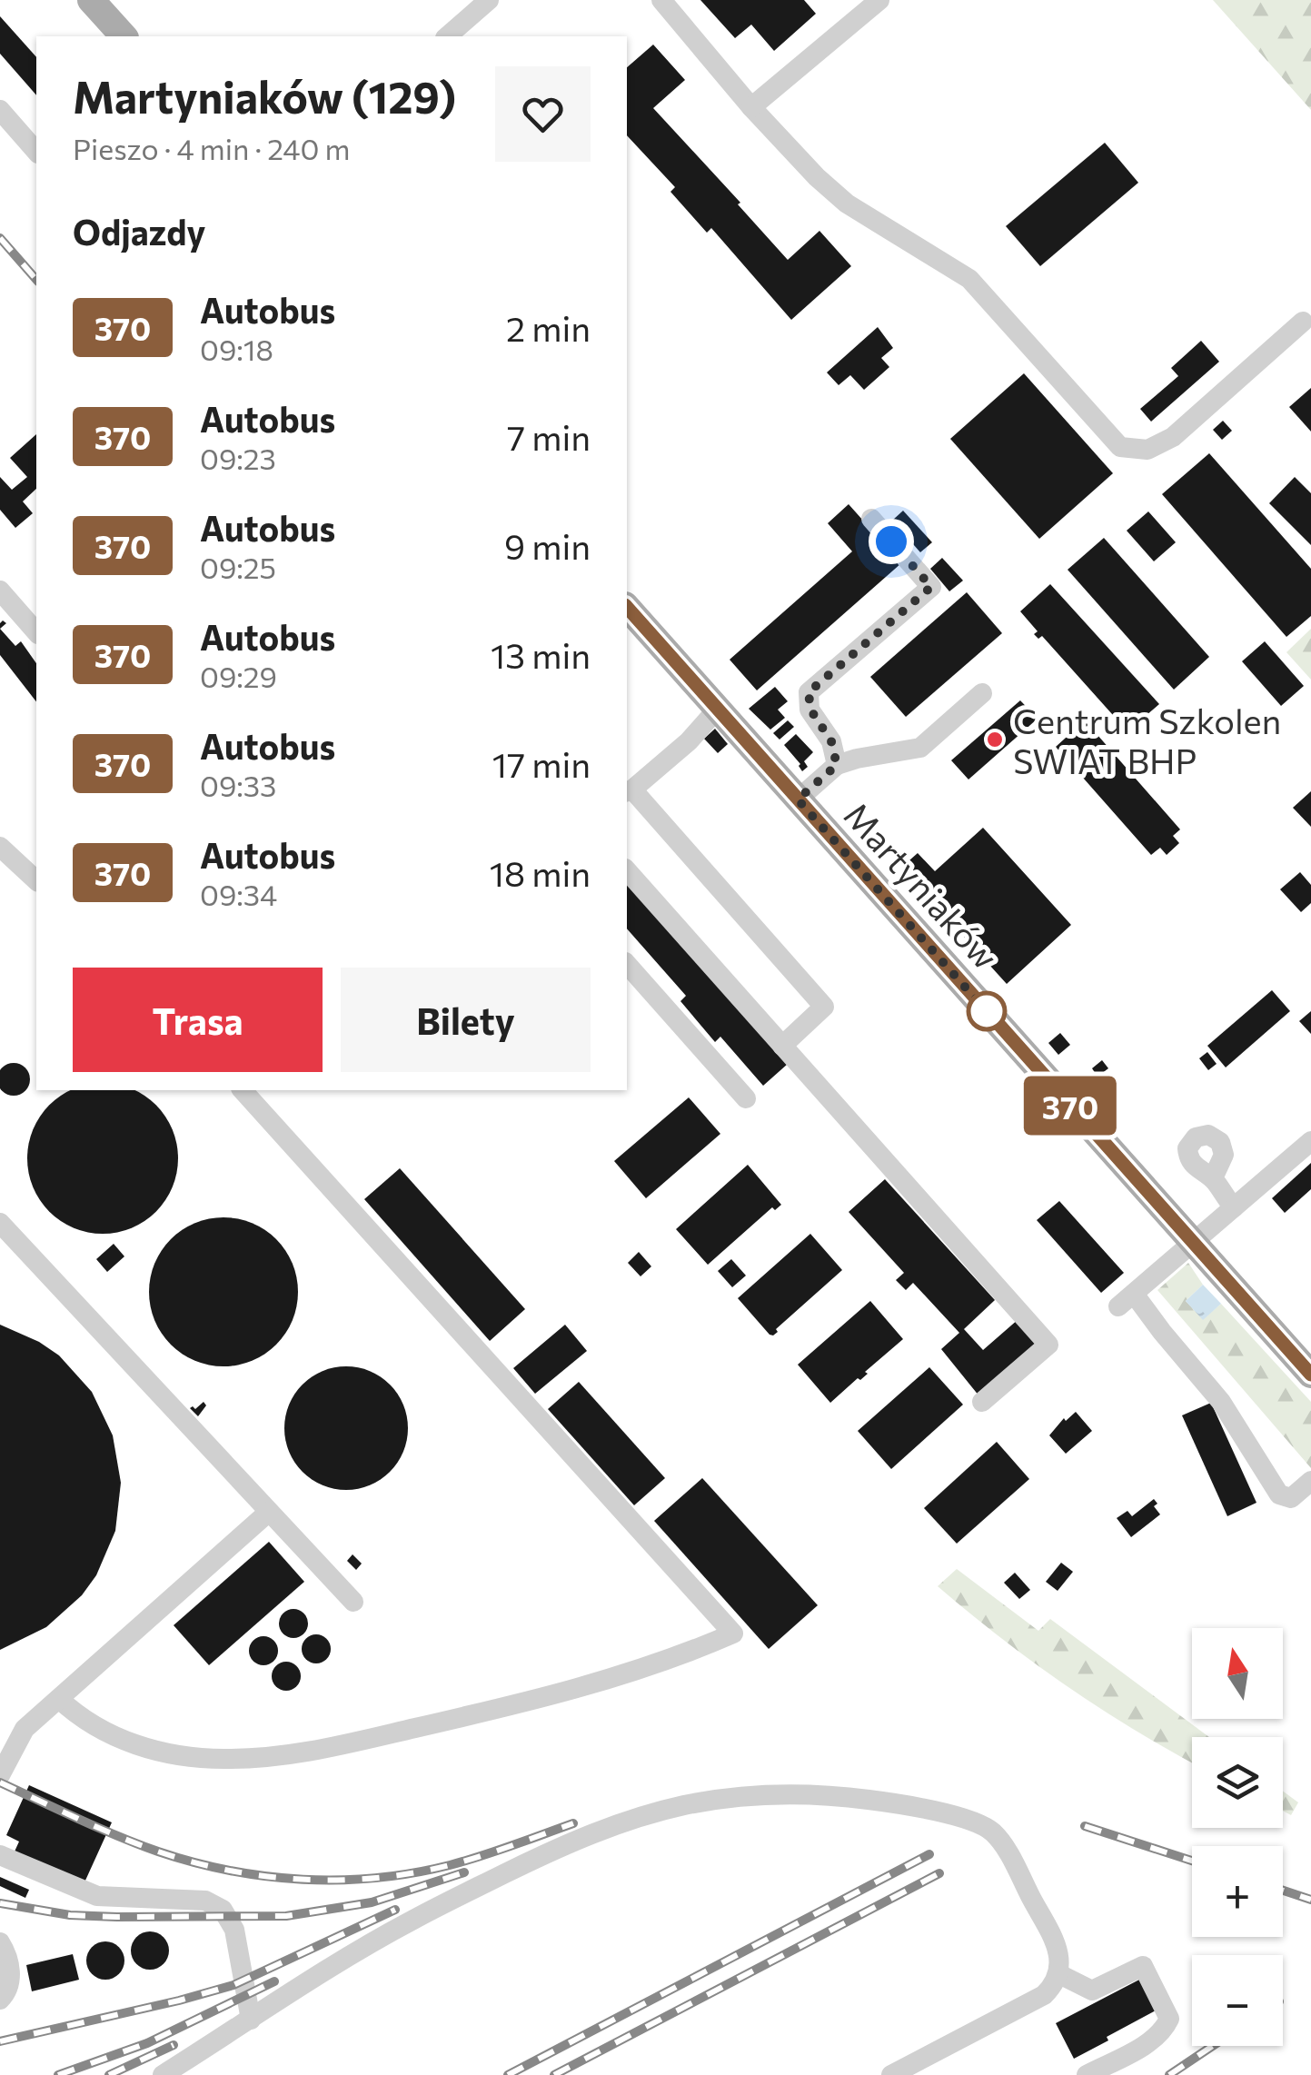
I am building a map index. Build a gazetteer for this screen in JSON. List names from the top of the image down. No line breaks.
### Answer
{"streets":{"main road":["Martyniaków"]},"places":["Centrum Szkolen SWIAT BHP"],"lines":["bus line 370"],"north":"top","page":{"on_map":"370","heading":[["Martyniaków (129)","Pieszo · 4 min · 240 m"],"Odjazdy"],"list":[{"mark":"370","name":"Autobus","note":"09:18","value":"2 min"},{"mark":"370","name":"Autobus","note":"09:23","value":"7 min"},{"mark":"370","name":"Autobus","note":"09:25","value":"9 min"},{"mark":"370","name":"Autobus","note":"09:29","value":"13 min"},{"mark":"370","name":"Autobus","note":"09:33","value":"17 min"},{"mark":"370","name":"Autobus","note":"09:34","value":"18 min"}],"buttons":["Trasa","Bilety"],"map_buttons":["+","−"]}}
